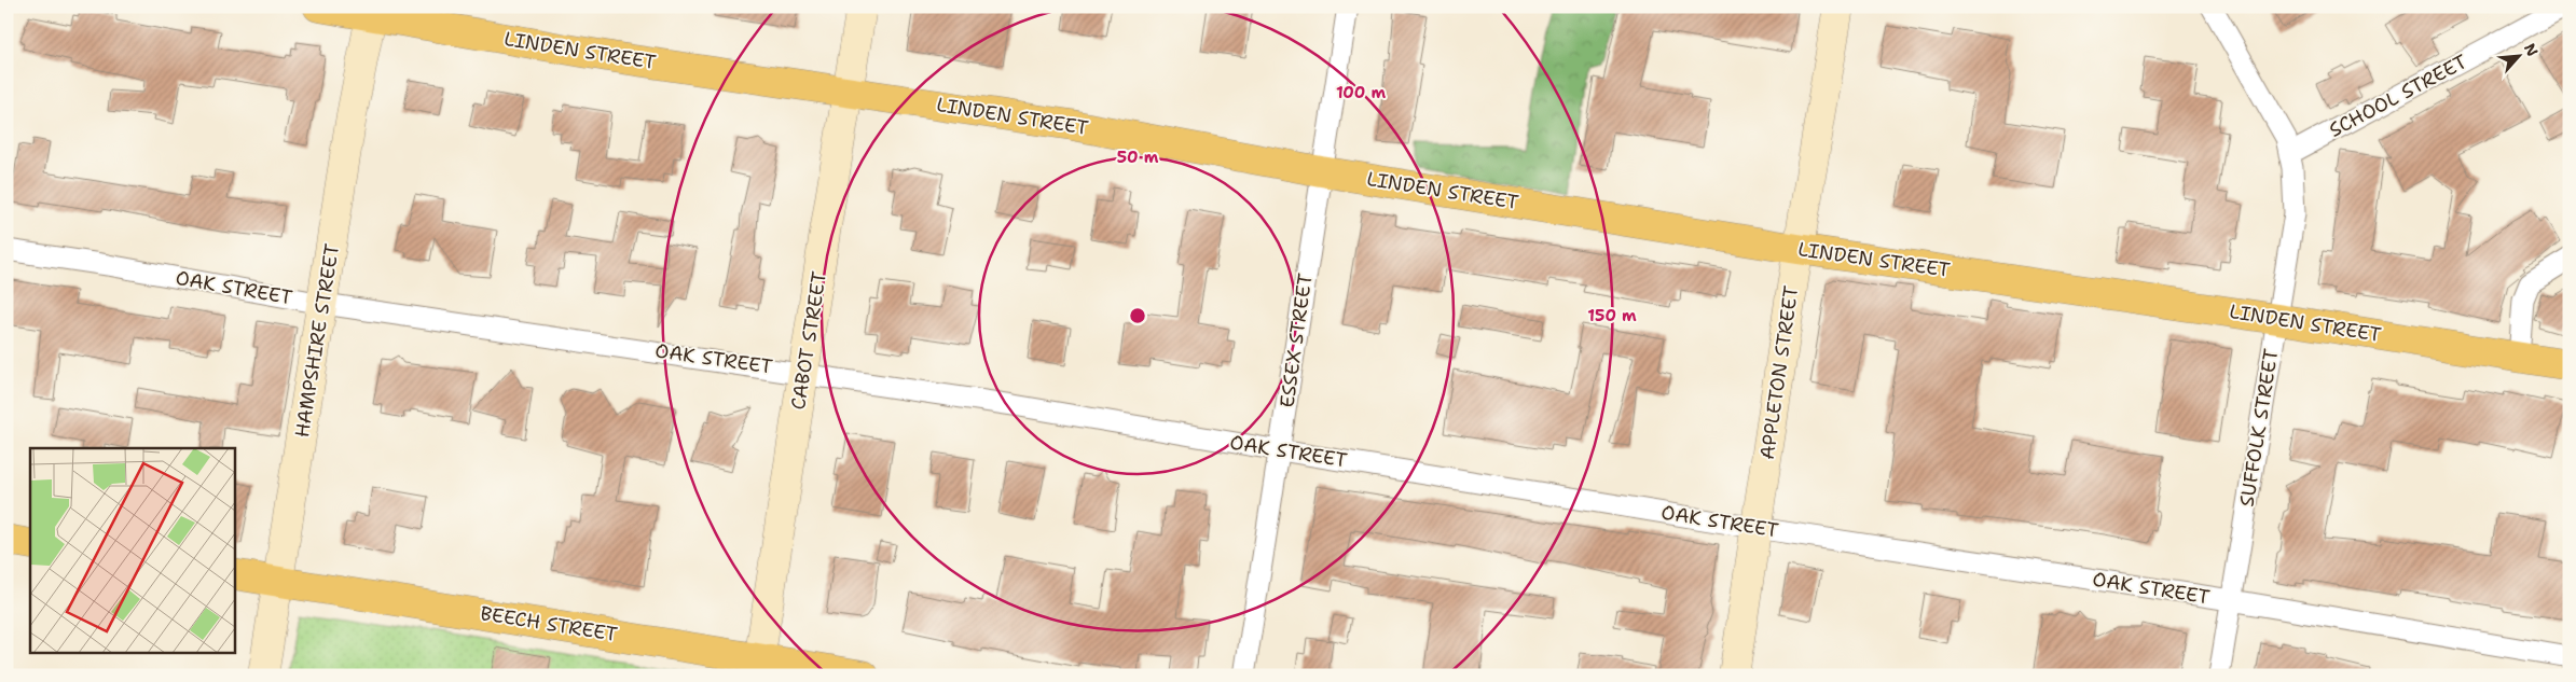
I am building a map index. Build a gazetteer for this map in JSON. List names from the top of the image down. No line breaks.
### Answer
{"streets":{"main road":["LINDEN STREET","BEECH STREET"],"street":["SCHOOL STREET","OAK STREET","HAMPSHIRE STREET","CABOT STREET","ESSEX STREET","APPLETON STREET","SUFFOLK STREET"]},"crossings":[["LINDEN STREET","HAMPSHIRE STREET"],["LINDEN STREET","CABOT STREET"],["LINDEN STREET","ESSEX STREET"],["LINDEN STREET","APPLETON STREET"],["LINDEN STREET","SUFFOLK STREET"],["SCHOOL STREET","SUFFOLK STREET"],["OAK STREET","HAMPSHIRE STREET"],["OAK STREET","CABOT STREET"],["OAK STREET","ESSEX STREET"],["OAK STREET","APPLETON STREET"],["OAK STREET","SUFFOLK STREET"],["HAMPSHIRE STREET","BEECH STREET"],["CABOT STREET","BEECH STREET"]],"north":"top right","rings":["100 m","50 m","150 m"]}
